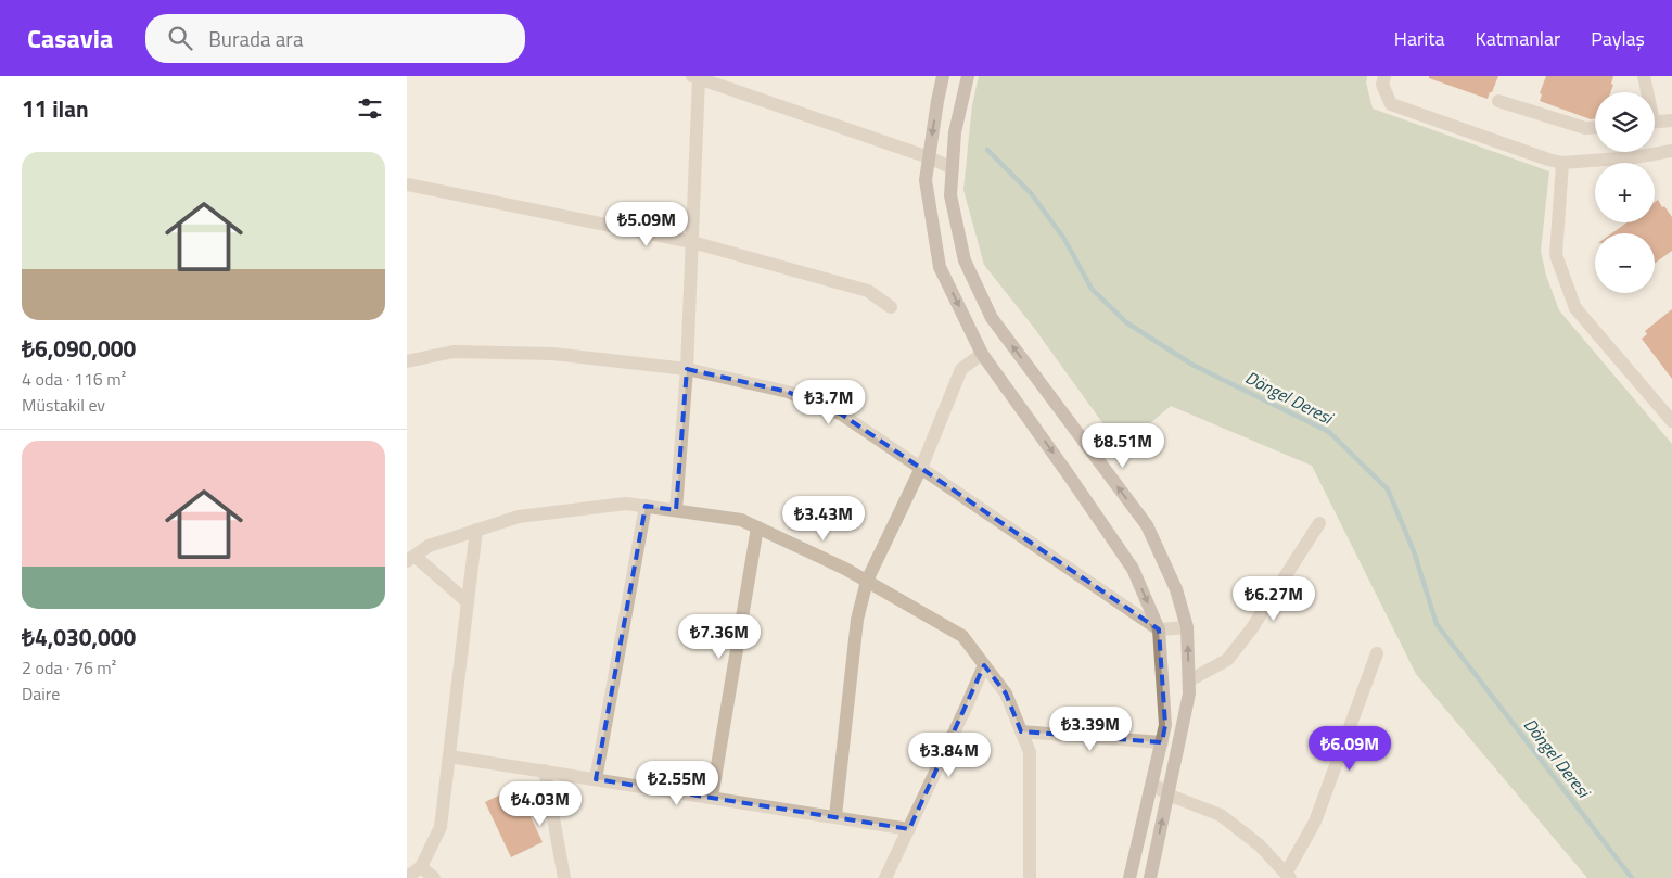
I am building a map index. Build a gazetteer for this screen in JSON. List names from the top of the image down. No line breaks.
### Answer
{"water":["Döngel Deresi"],"page":{"header":"Casavia","search":"Burada ara","nav":["Harita","Katmanlar","Paylaş"],"heading":"11 ilan","map_buttons":["+","−"],"list":[{"name":"₺6,090,000","note":"4 oda · 116 m² · Müstakil ev"},{"name":"₺4,030,000","note":"2 oda · 76 m² · Daire"}],"price":["₺5.09M","₺3.7M","₺8.51M","₺3.43M","₺6.27M","₺7.36M","₺3.39M","₺6.09M","₺3.84M","₺2.55M","₺4.03M"]}}
